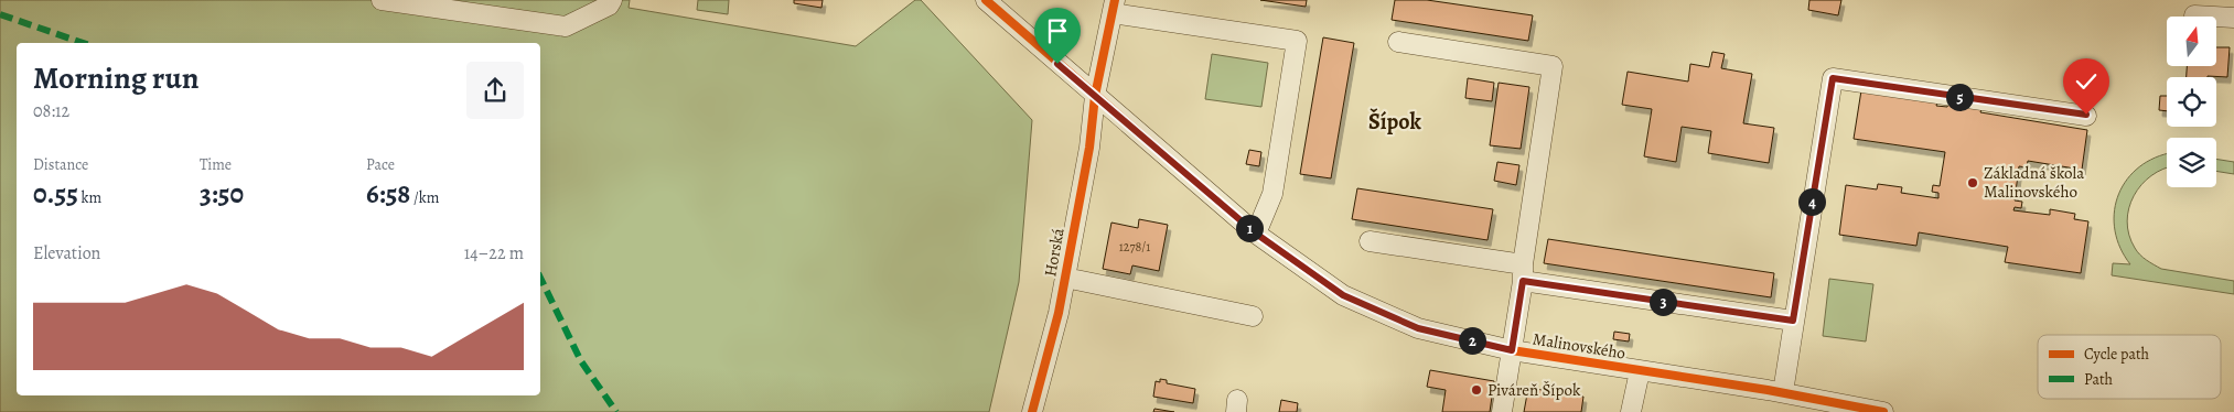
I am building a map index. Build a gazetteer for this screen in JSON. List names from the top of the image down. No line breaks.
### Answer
{"streets":{"street":["Horská","Malinovského"]},"crossings":[["Horská","Malinovského"]],"districts":["Šípok"],"places":["Základná škola Malinovského","Piváreň Šípok"],"house_numbers":["1278/1"],"legend":["Cycle path","Path"],"north":"top","page":{"heading":["Morning run","08:12"],"pins":["5","4","1","3","2"],"stats":[["Distance","0.55 km"],["Time","3:50"],["Pace","6:58 /km"]],"chart":["Elevation","14–22 m"]}}
